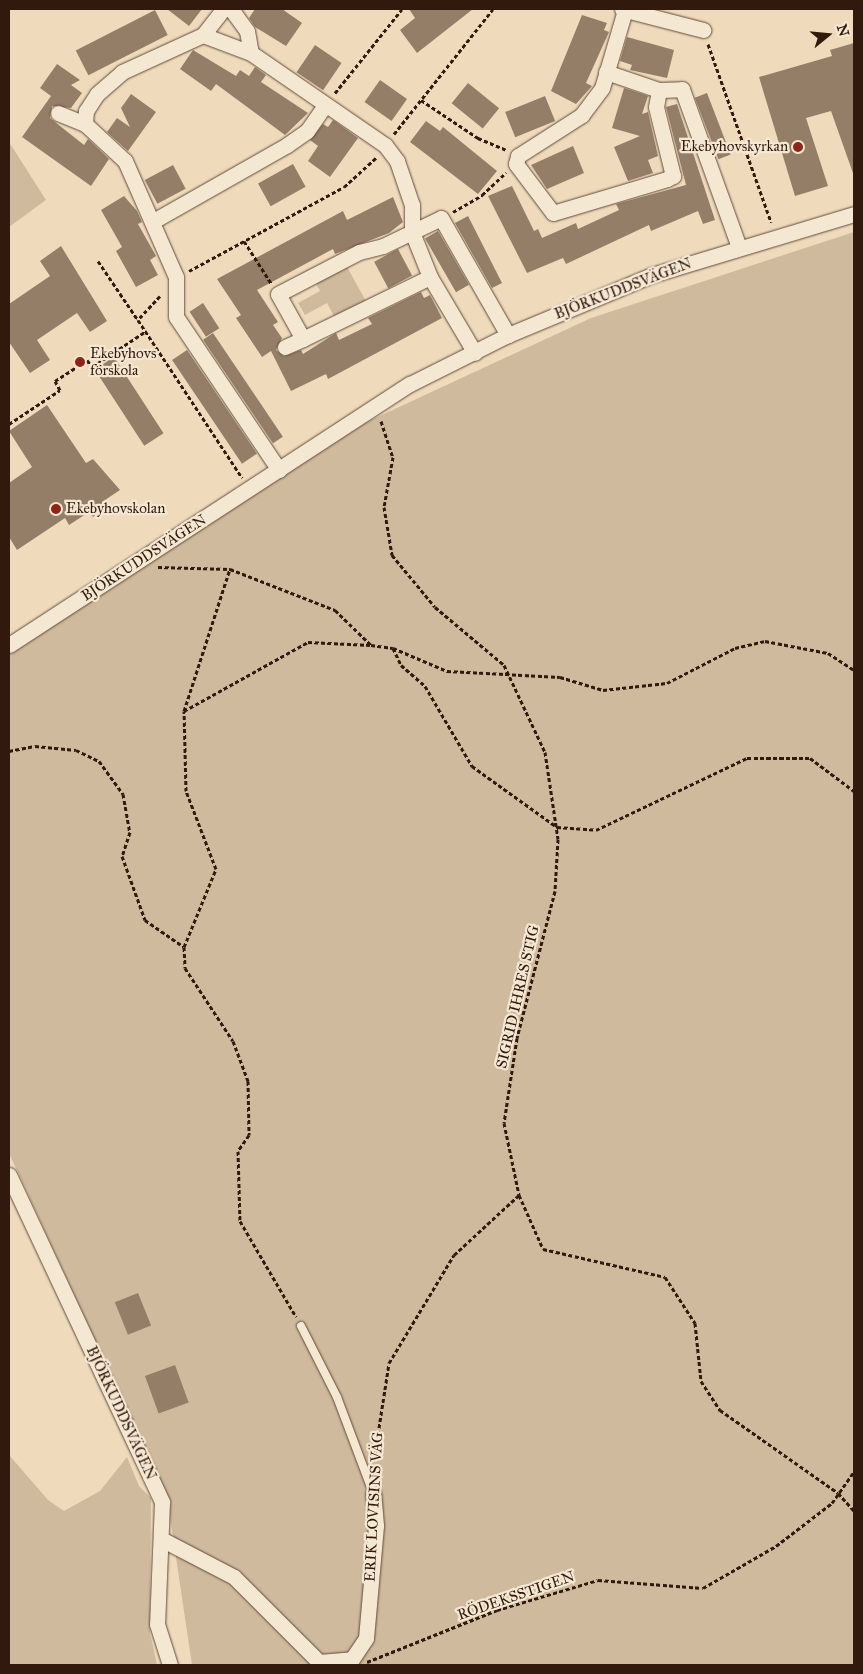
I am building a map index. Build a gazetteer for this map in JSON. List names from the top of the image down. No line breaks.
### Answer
{"streets":{"street":["BJÖRKUDDSVÄGEN","ERIK LOVISINS VÄG"],"path":["SIGRID IHRES STIG","RÖDEKSSTIGEN"]},"crossings":[["BJÖRKUDDSVÄGEN","SIGRID IHRES STIG"],["SIGRID IHRES STIG","ERIK LOVISINS VÄG"],["SIGRID IHRES STIG","RÖDEKSSTIGEN"],["ERIK LOVISINS VÄG","RÖDEKSSTIGEN"]],"places":["Ekebyhovskyrkan","Ekebyhovs förskola","Ekebyhovskolan"],"north":"right"}
